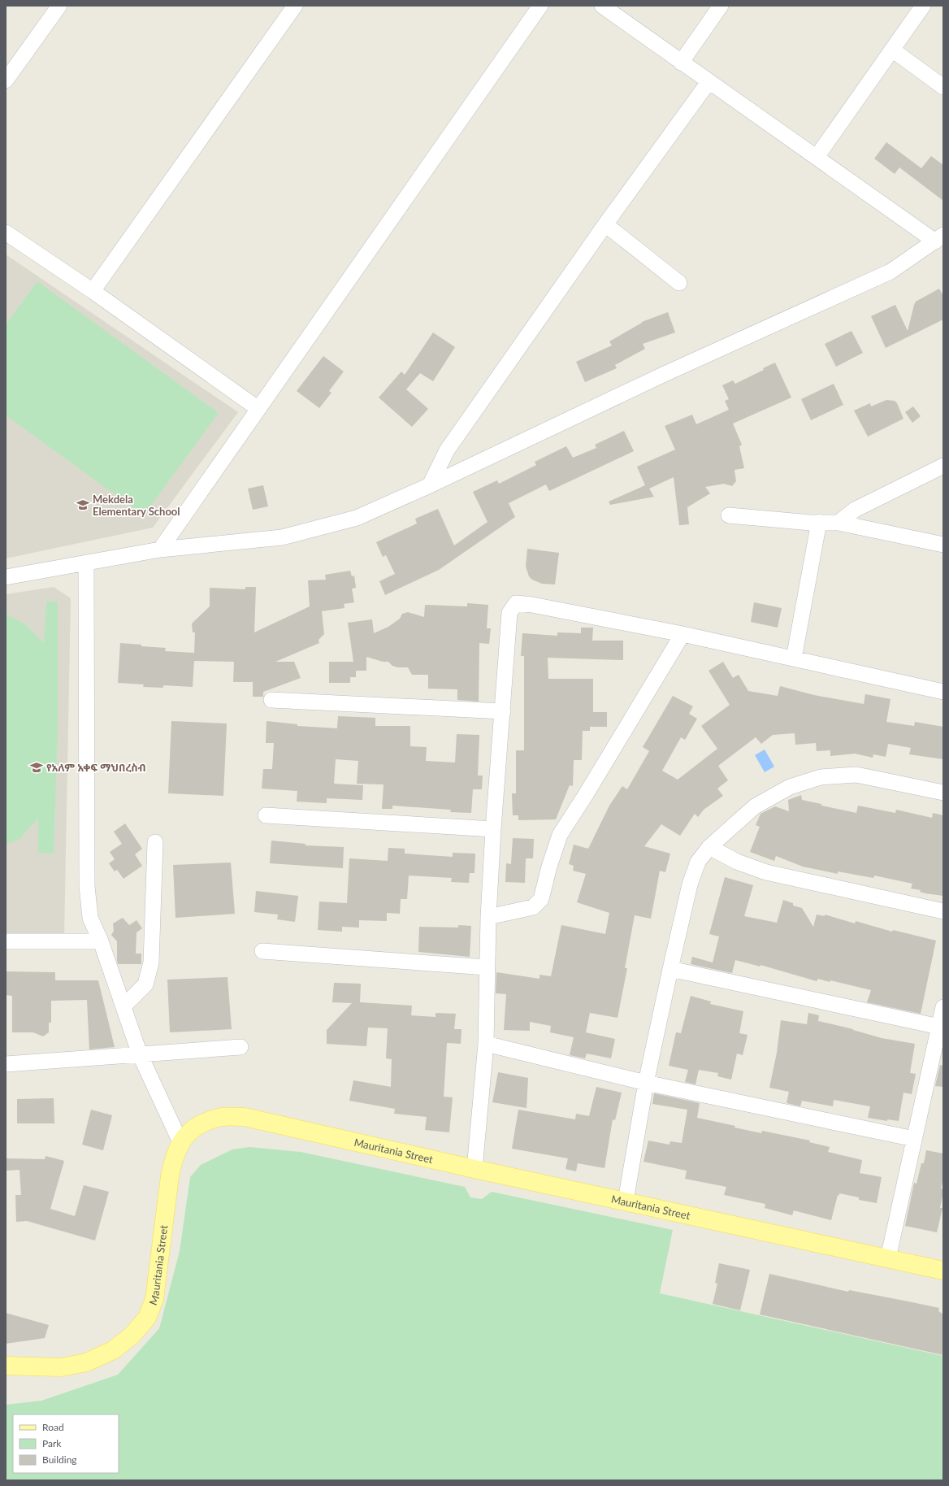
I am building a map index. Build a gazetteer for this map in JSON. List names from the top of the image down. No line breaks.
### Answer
{"streets":{"main road":["Mauritania Street"]},"places":{"school or university":["Mekdela Elementary School","የአለም አቀፍ ማህበረስብ"]},"legend":["Road","Park","Building"]}
